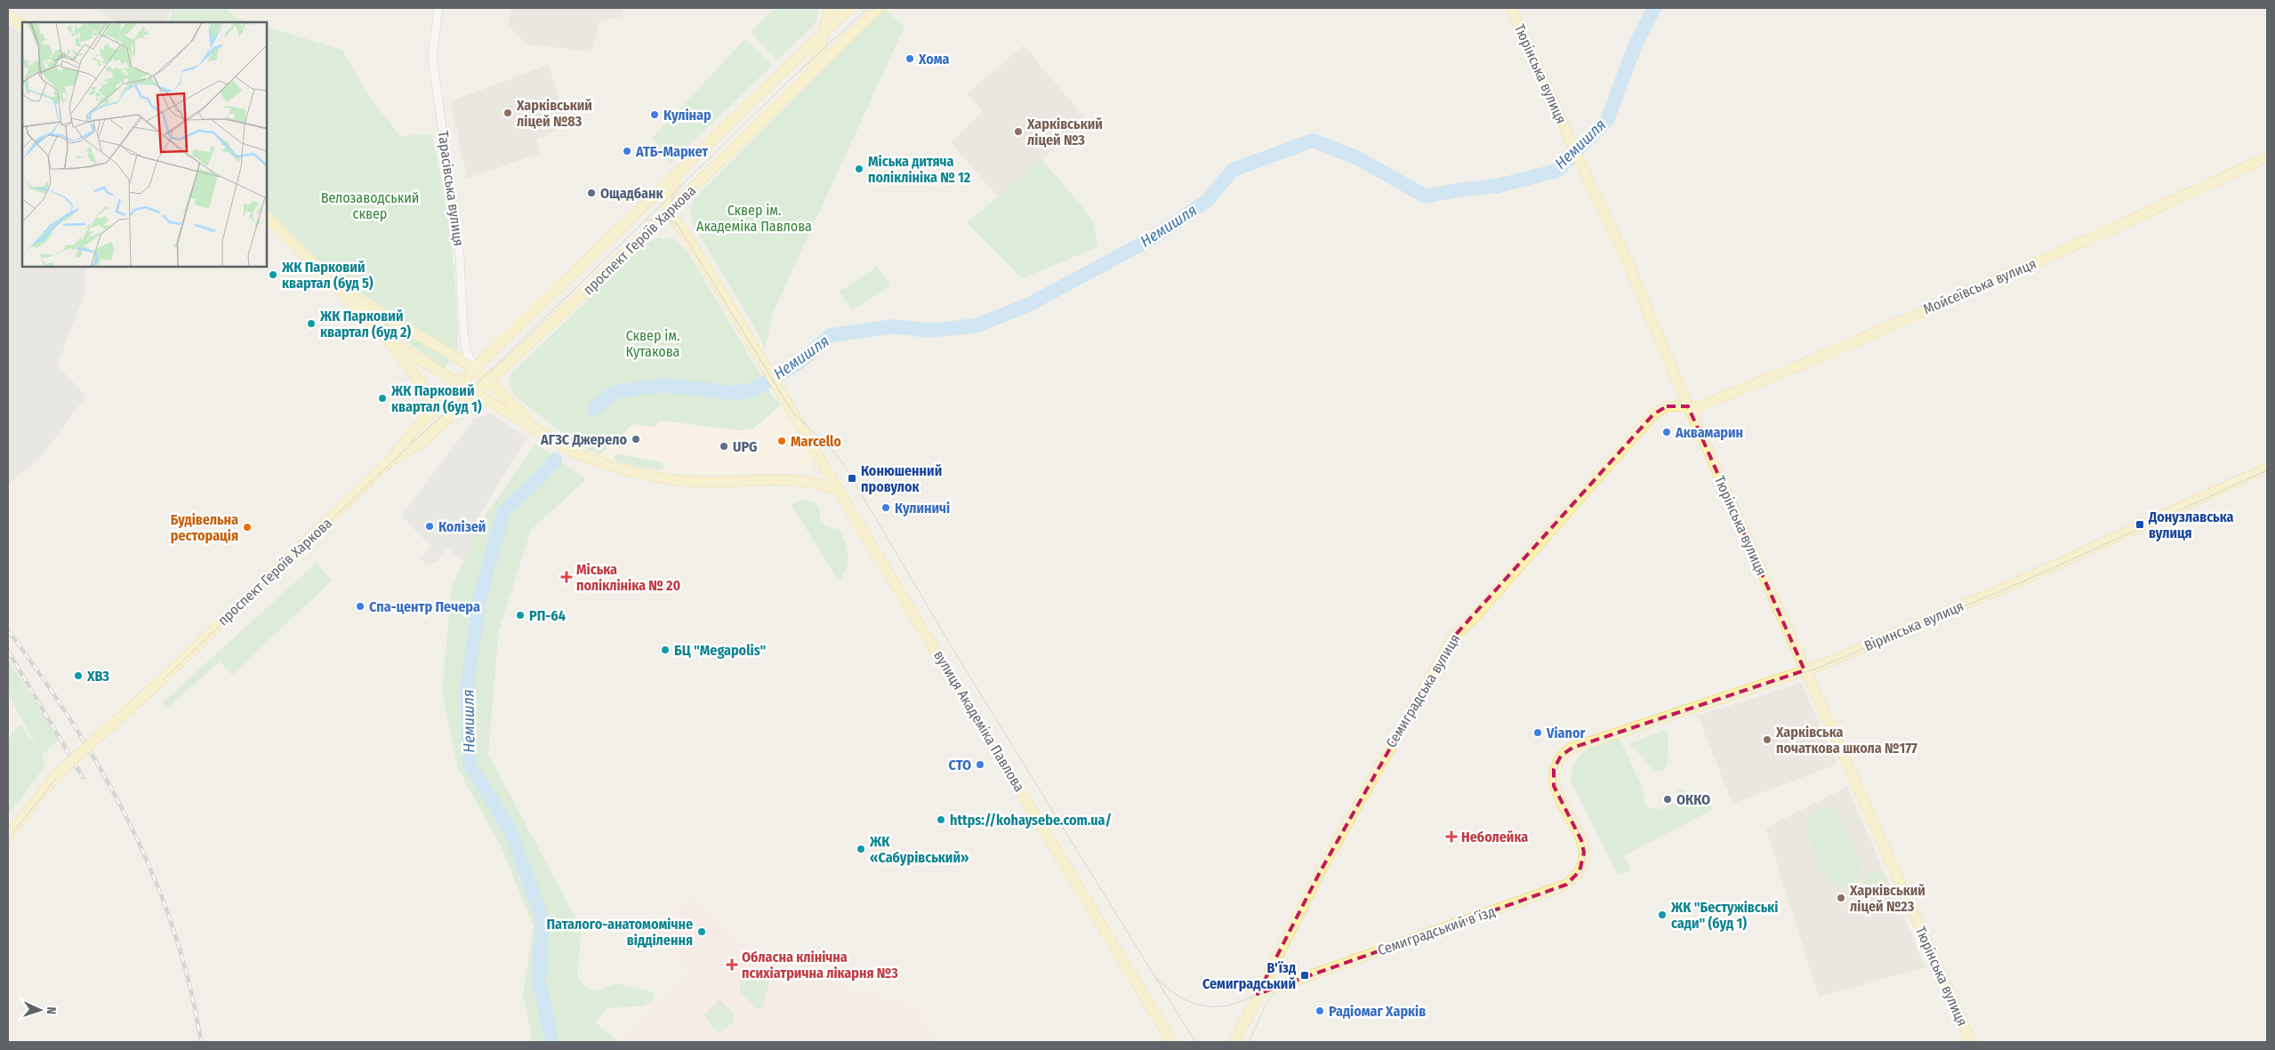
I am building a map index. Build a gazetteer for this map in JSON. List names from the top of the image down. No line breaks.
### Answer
{"streets":{"main road":["Тюрінська вулиця","проспект Героїв Харкова","Мойсеївська вулиця","Віринська вулиця","Семиградська вулиця","вулиця Академіка Павлова","Семиградський в’їзд"],"street":["Тарасівська вулиця"]},"crossings":[["Тюрінська вулиця","Мойсеївська вулиця"],["Тюрінська вулиця","Віринська вулиця"],["Тюрінська вулиця","Семиградська вулиця"],["Тарасівська вулиця","проспект Героїв Харкова"],["проспект Героїв Харкова","вулиця Академіка Павлова"],["Мойсеївська вулиця","Семиградська вулиця"],["Віринська вулиця","Семиградський в’їзд"],["Семиградська вулиця","Семиградський в’їзд"]],"water":["Немишля"],"parks":["Велозаводський сквер","Сквер ім. Академіка Павлова","Сквер ім. Кутакова"],"places":{"other":["Хома","Харківський ліцей №83","Кулінар","Харківський ліцей №3","АТБ-Маркет","Міська дитяча поліклініка № 12","Ощадбанк","ЖК Парковий квартал (буд 5)","ЖК Парковий квартал (буд 2)","ЖК Парковий квартал (буд 1)","Аквамарин","АГЗС Джерело","Marcello","UPG","Кулиничі","Колізей","Будівельна ресторація","Спа-центр Печера","РП-64","БЦ \"Megapolis\"","ХВЗ","Vianor","Харківська початкова школа №177","СТО","ОККО","https://kohaysebe.com.ua/","ЖК «Сабурівський»","Харківський ліцей №23","ЖК \"Бестужівські сади\" (буд 1)","Паталого-анатомомічне відділення","Радіомаг Харків"],"transit":["Конюшенний провулок","Донузлавська вулиця","В'їзд Семиградський"],"health":["Міська поліклініка № 20","Неболейка","Обласна клінічна психіатрична лікарня №3"]},"north":"right"}
